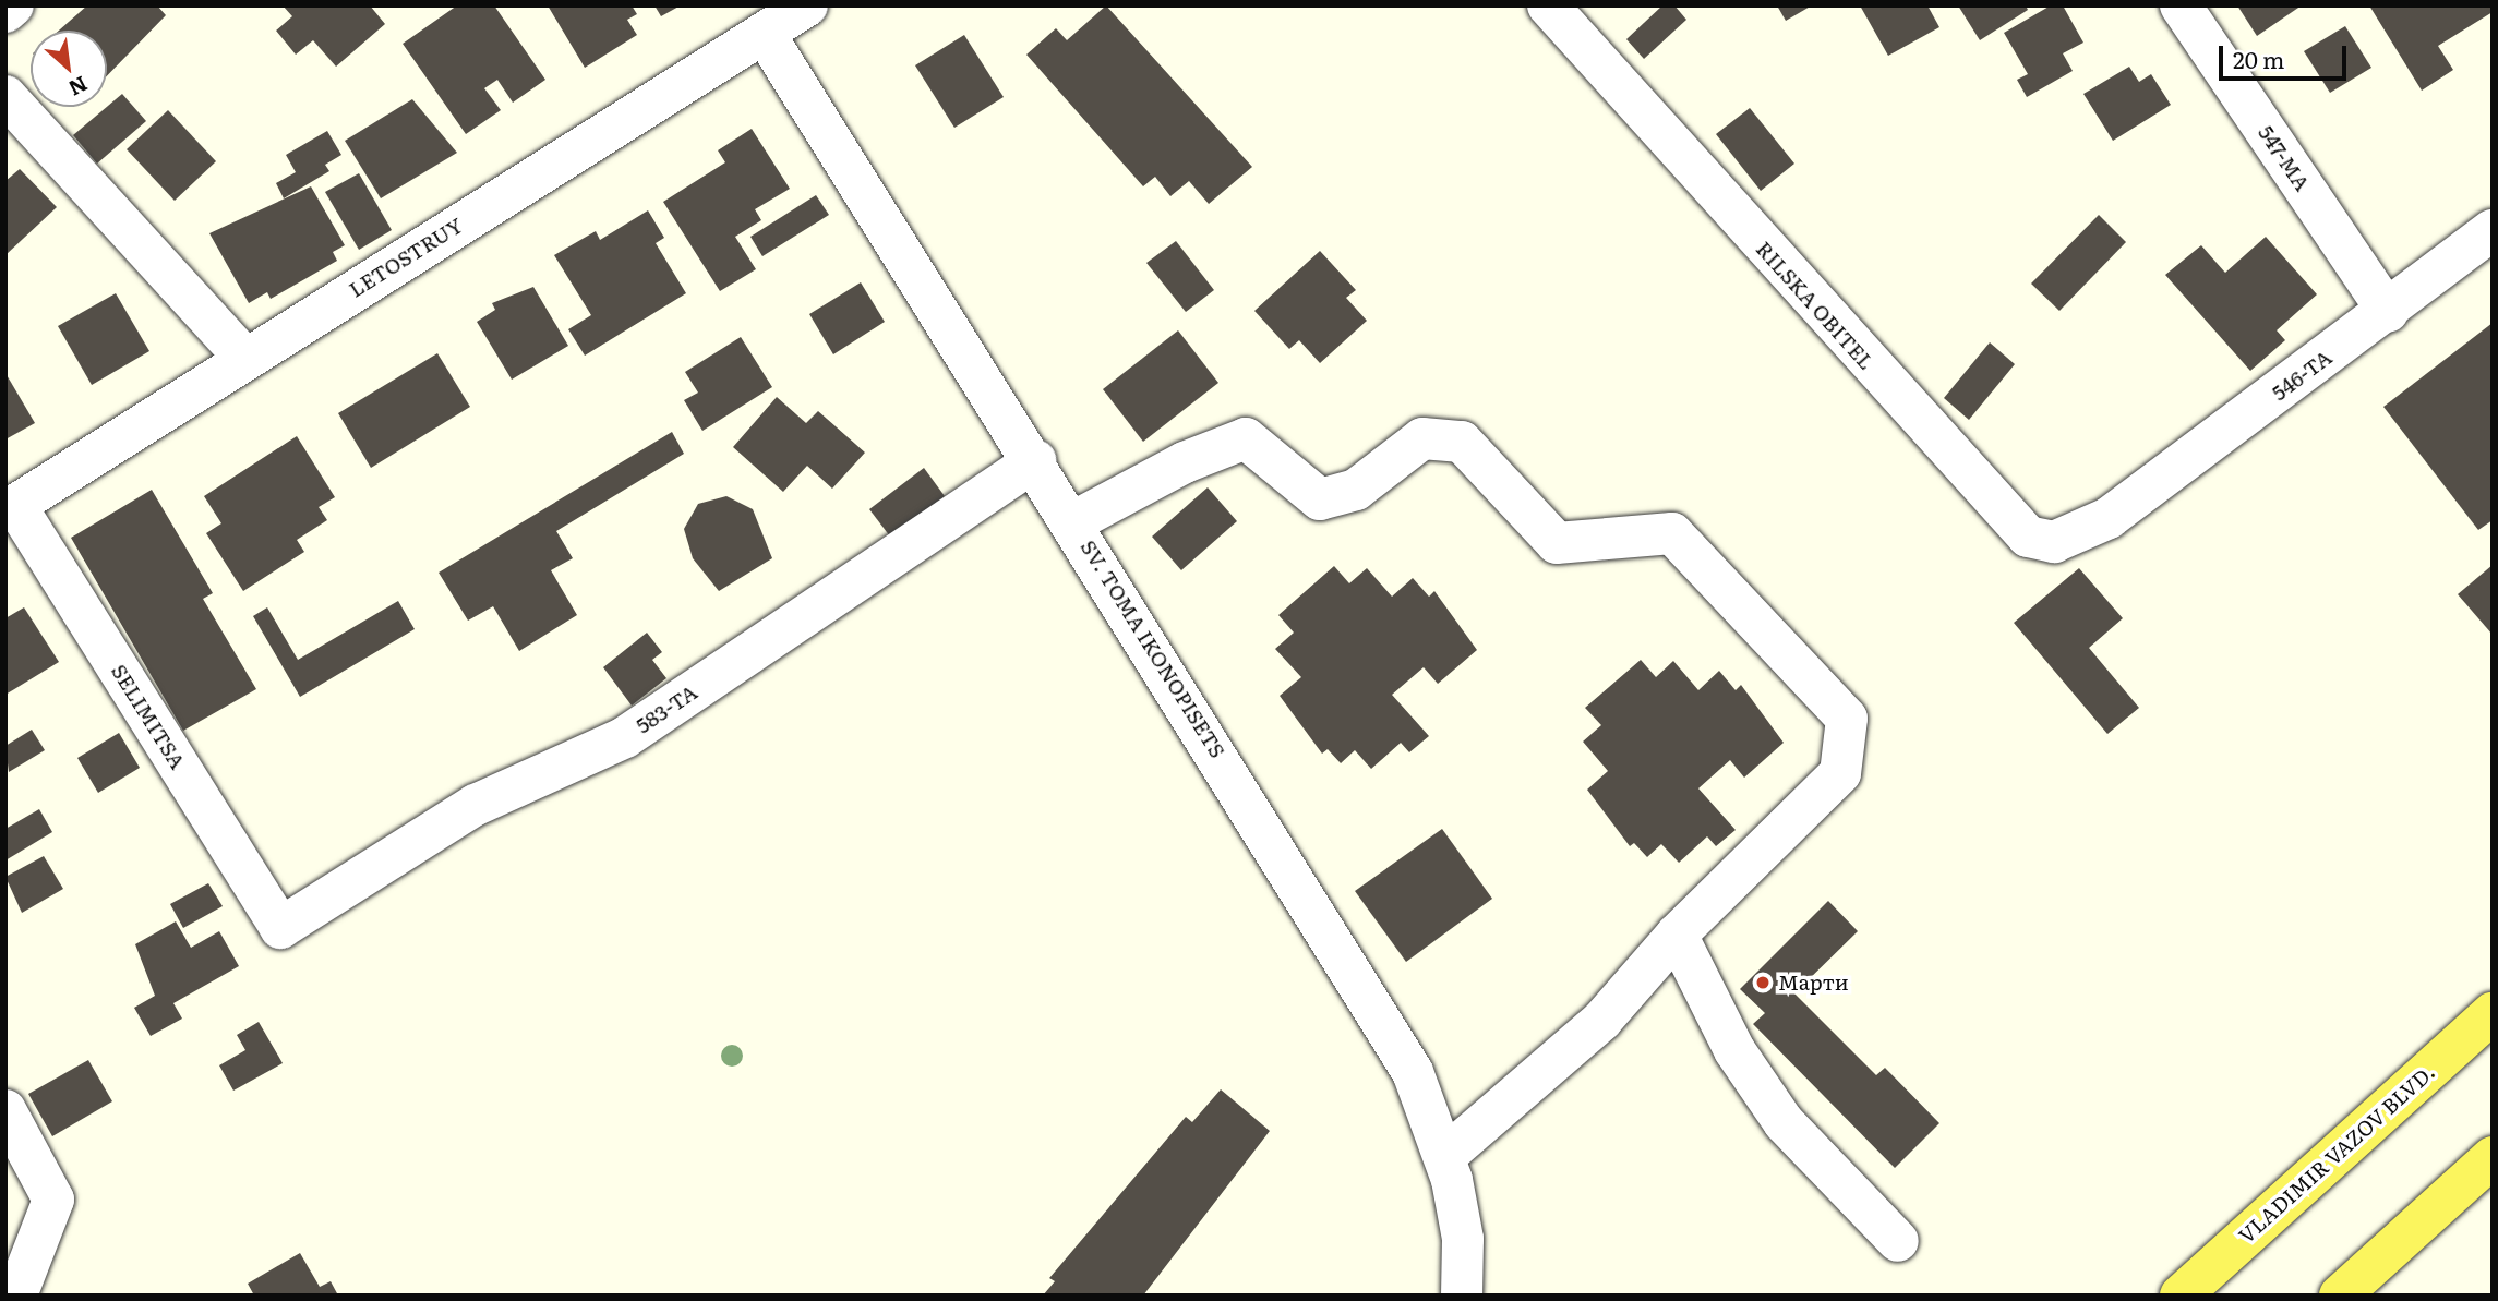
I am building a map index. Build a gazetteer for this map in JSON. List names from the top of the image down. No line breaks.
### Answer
{"streets":{"main road":["VLADIMIR VAZOV BLVD."],"street":["547-МА","LETOSTRUY","RILSKA OBITEL","546-ТА","SV. TOMA IKONOPISETS","583-ТА","SELIMITSA"]},"crossings":[["547-МА","546-ТА"],["LETOSTRUY","SV. TOMA IKONOPISETS"],["LETOSTRUY","SELIMITSA"],["RILSKA OBITEL","546-ТА"],["SV. TOMA IKONOPISETS","583-ТА"],["583-ТА","SELIMITSA"]],"places":["Марти"],"scale_bar":"20 m","north":"bottom right"}
